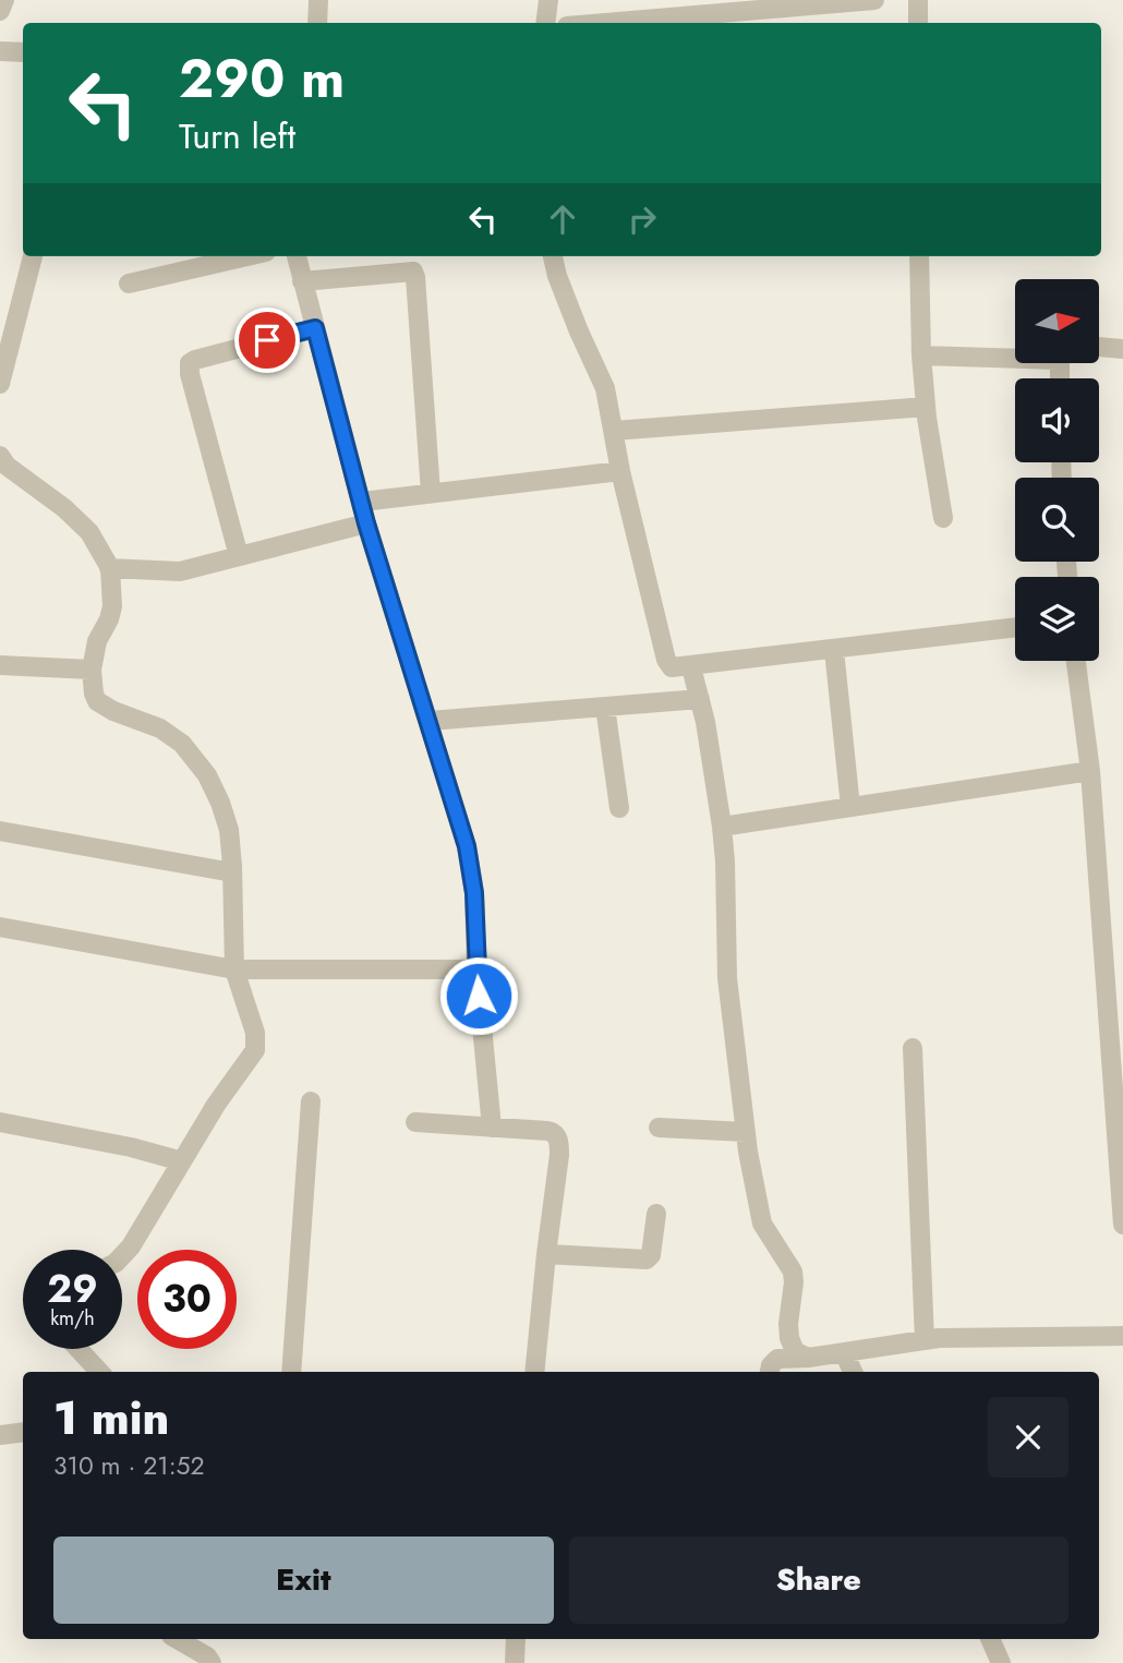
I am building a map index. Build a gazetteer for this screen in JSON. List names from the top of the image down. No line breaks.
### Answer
{"north":"right","page":{"turn":["290 m","Turn left"],"speed":"29 km/h","limit":"30","heading":["1 min","310 m · 21:52"],"buttons":["Exit","Share"]}}
